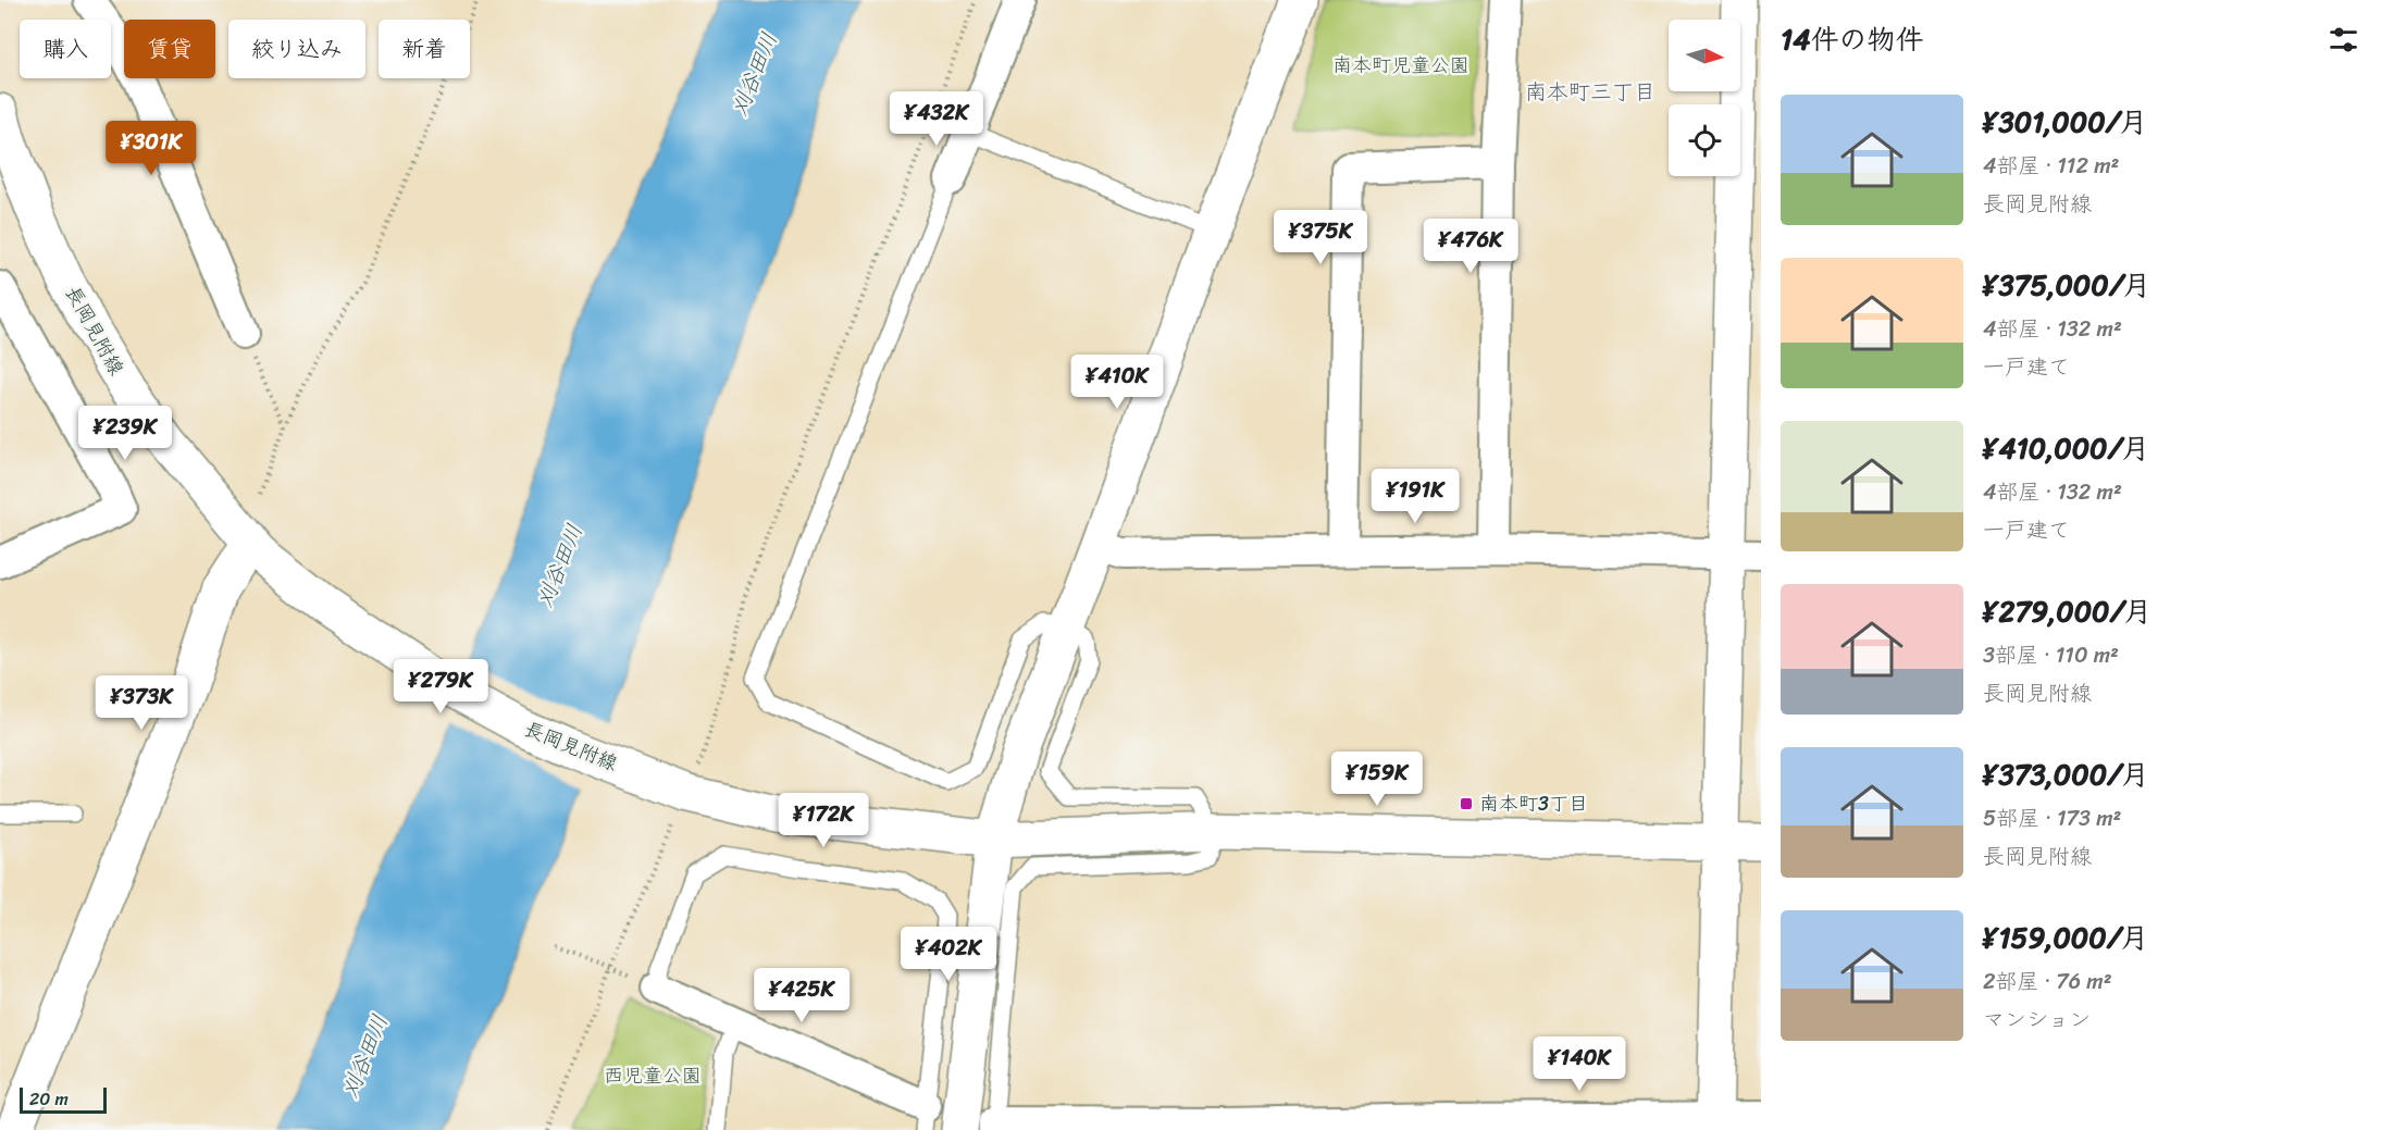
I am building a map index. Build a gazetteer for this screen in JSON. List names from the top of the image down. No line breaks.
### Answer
{"streets":{"street":["長岡見附線"]},"districts":["南本町三丁目"],"water":["刈谷田川"],"parks":["南本町児童公園","西児童公園"],"places":{"transit":["南本町3丁目"]},"scale_bar":"20 m","north":"right","page":{"heading":"14件の物件","chip":["購入","賃貸","絞り込み","新着"],"list":[{"name":"¥301,000/月","note":"4部屋 · 112 m² · 長岡見附線"},{"name":"¥375,000/月","note":"4部屋 · 132 m² · 一戸建て"},{"name":"¥410,000/月","note":"4部屋 · 132 m² · 一戸建て"},{"name":"¥279,000/月","note":"3部屋 · 110 m² · 長岡見附線"},{"name":"¥373,000/月","note":"5部屋 · 173 m² · 長岡見附線"},{"name":"¥159,000/月","note":"2部屋 · 76 m² · マンション"}],"price":["¥432K","¥301K","¥375K","¥476K","¥410K","¥239K","¥191K","¥279K","¥373K","¥159K","¥172K","¥402K","¥425K","¥140K"],"scale":"20 m"}}
